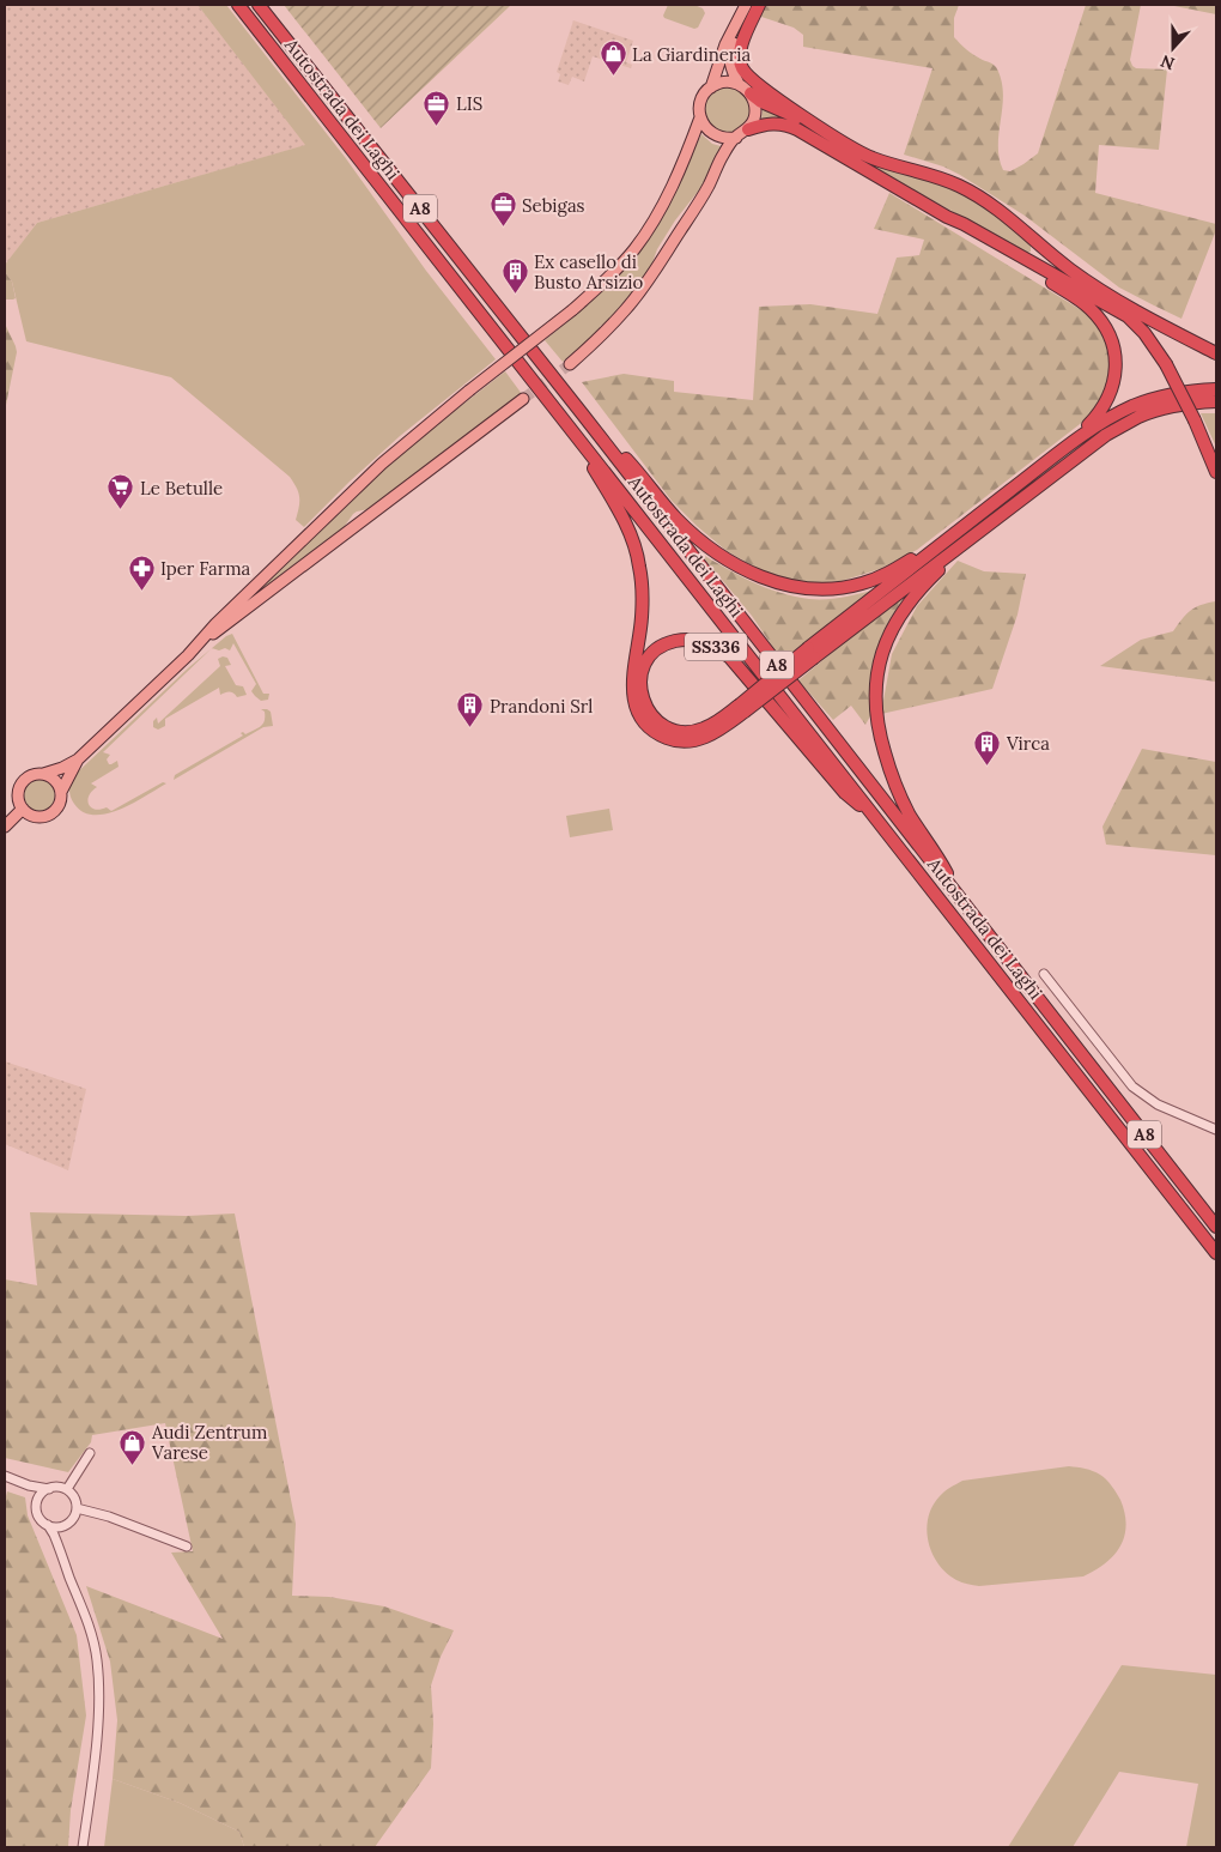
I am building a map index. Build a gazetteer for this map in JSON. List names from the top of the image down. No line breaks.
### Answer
{"streets":{"highway":["Autostrada dei Laghi","A8","SS336"]},"crossings":[["Autostrada dei Laghi","SS336"]],"places":{"shop":["La Giardineria","Audi Zentrum Varese"],"office":["LIS","Sebigas"],"building":["Ex casello di Busto Arsizio","Prandoni Srl","Virca"],"supermarket":["Le Betulle"],"pharmacy":["Iper Farma"]},"north":"bottom"}
